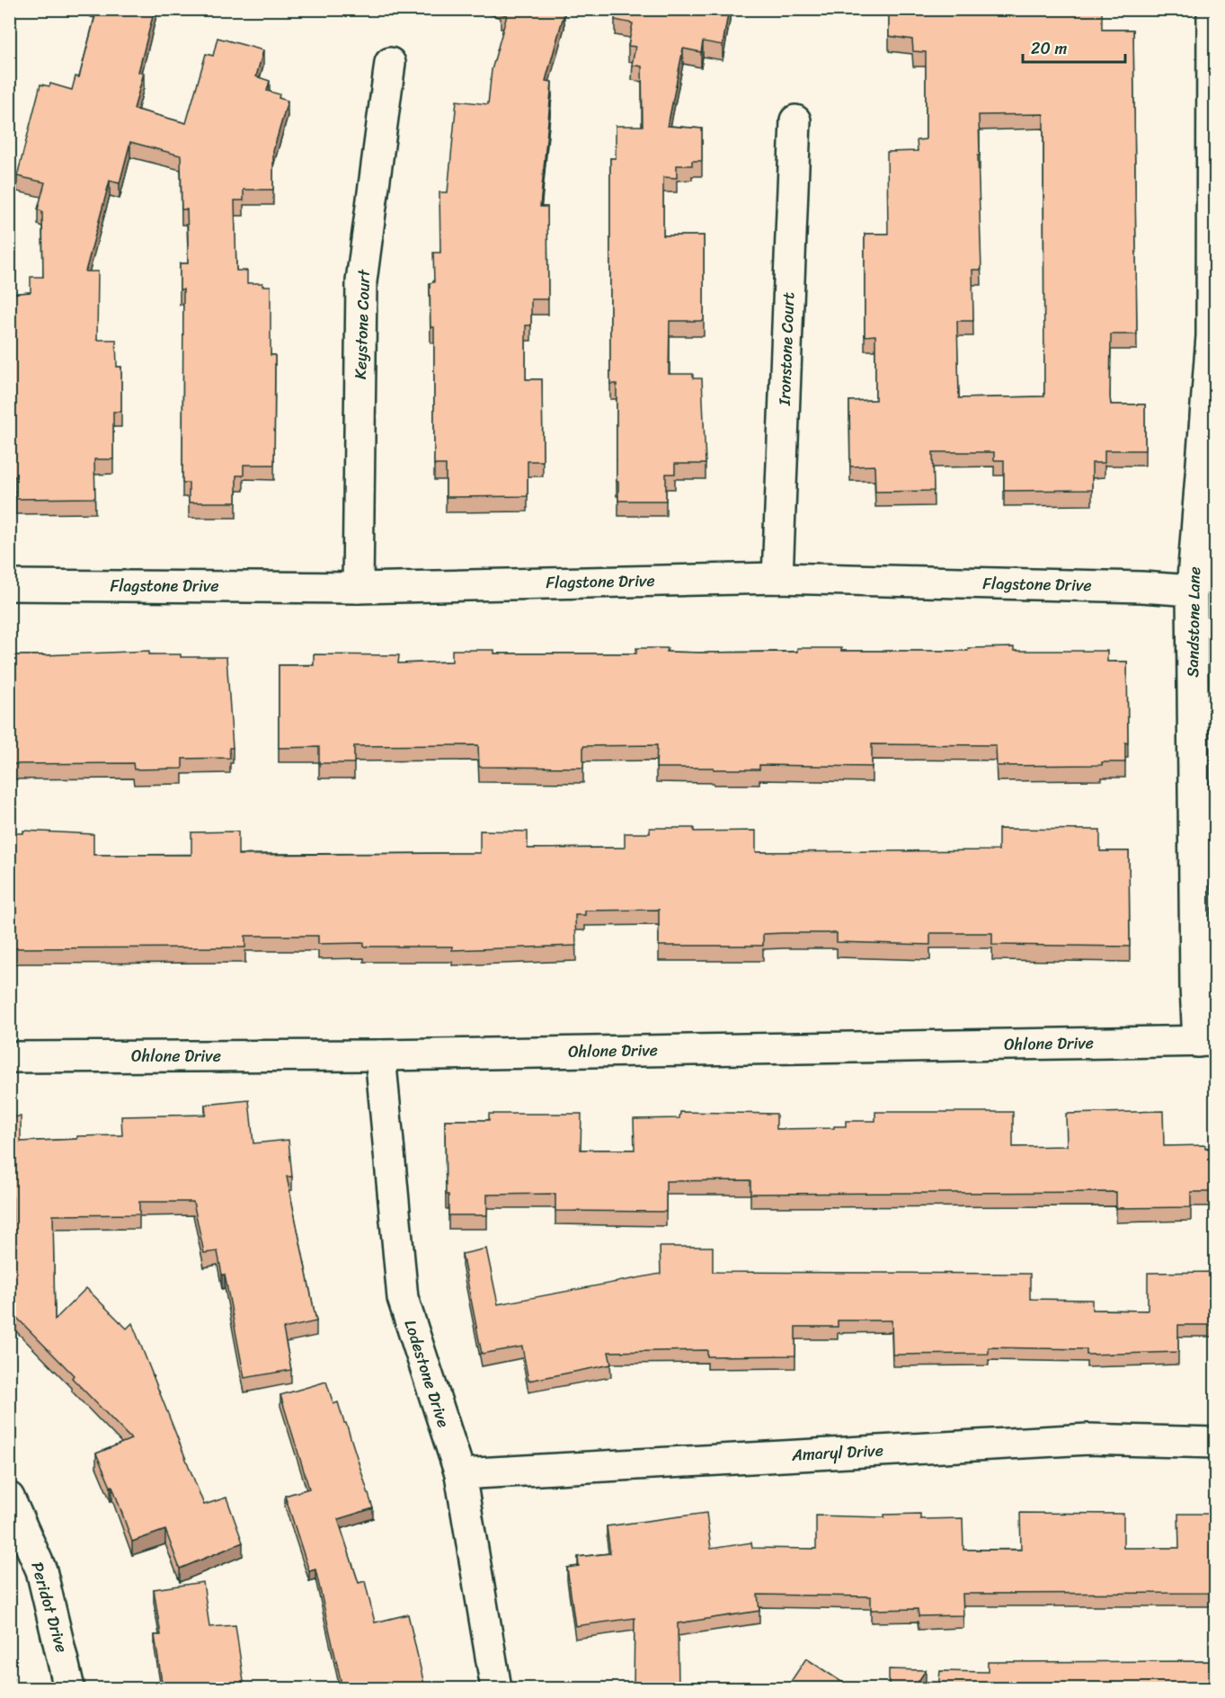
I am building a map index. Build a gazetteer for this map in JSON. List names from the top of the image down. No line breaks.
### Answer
{"streets":{"street":["Keystone Court","Ironstone Court","Flagstone Drive","Sandstone Lane","Ohlone Drive","Lodestone Drive","Amaryl Drive","Peridot Drive"]},"crossings":[["Keystone Court","Flagstone Drive"],["Ironstone Court","Flagstone Drive"],["Flagstone Drive","Sandstone Lane"],["Sandstone Lane","Ohlone Drive"],["Ohlone Drive","Lodestone Drive"],["Lodestone Drive","Amaryl Drive"]],"scale_bar":"20 m"}
